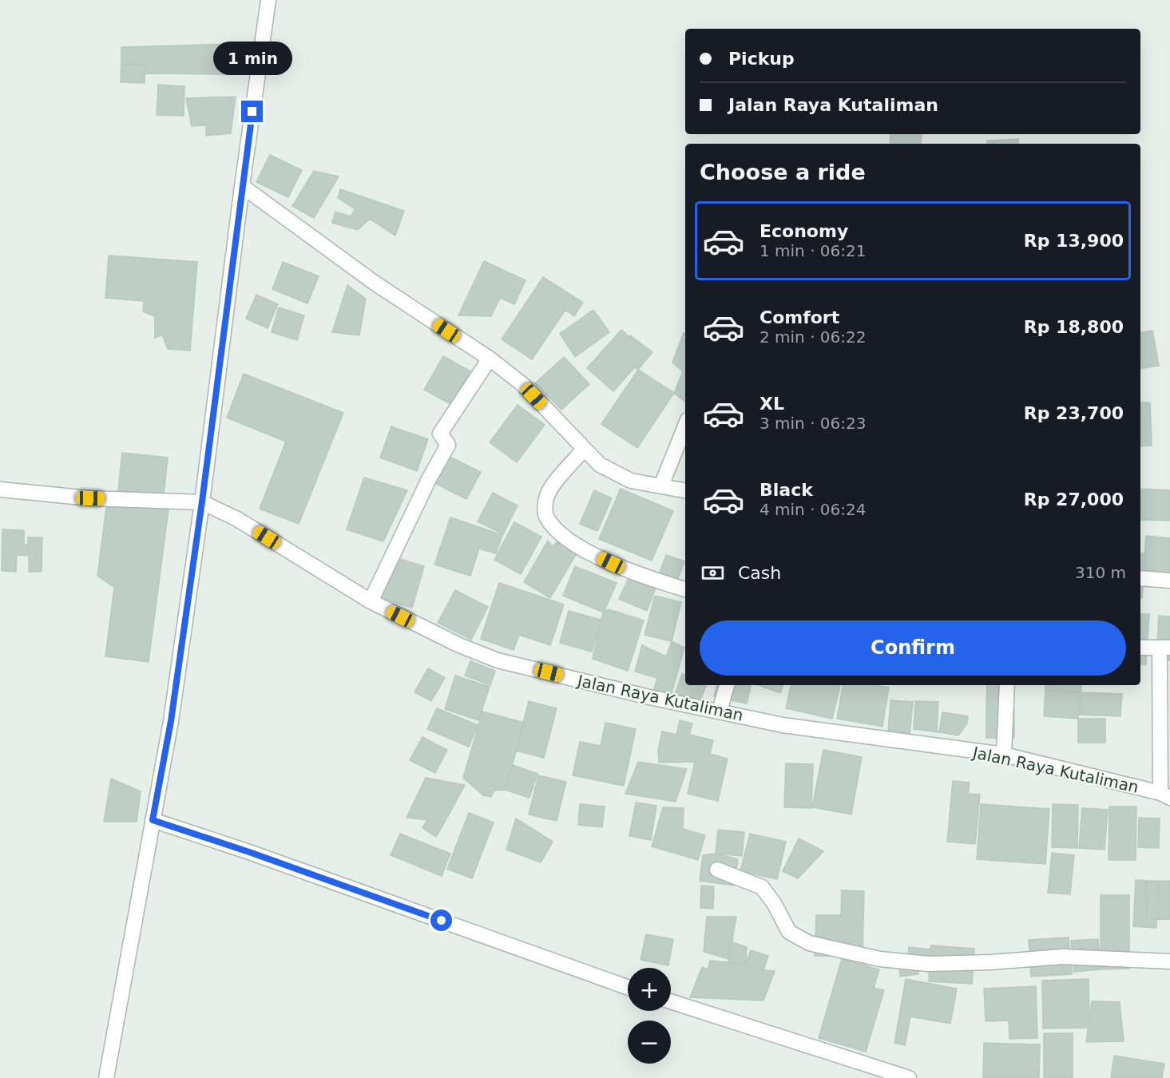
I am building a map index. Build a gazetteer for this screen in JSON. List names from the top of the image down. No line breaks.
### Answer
{"streets":{"street":["Jalan Raya Kutaliman"]},"page":{"banner":["Pickup","Jalan Raya Kutaliman"],"bubble":"1 min","heading":"Choose a ride","list":[{"name":"Economy","note":"1 min · 06:21","value":"Rp 13,900"},{"name":"Comfort","note":"2 min · 06:22","value":"Rp 18,800"},{"name":"XL","note":"3 min · 06:23","value":"Rp 23,700"},{"name":"Black","note":"4 min · 06:24","value":"Rp 27,000"}],"pay":["Cash","310 m"],"buttons":"Confirm","map_buttons":["+","−"]}}
